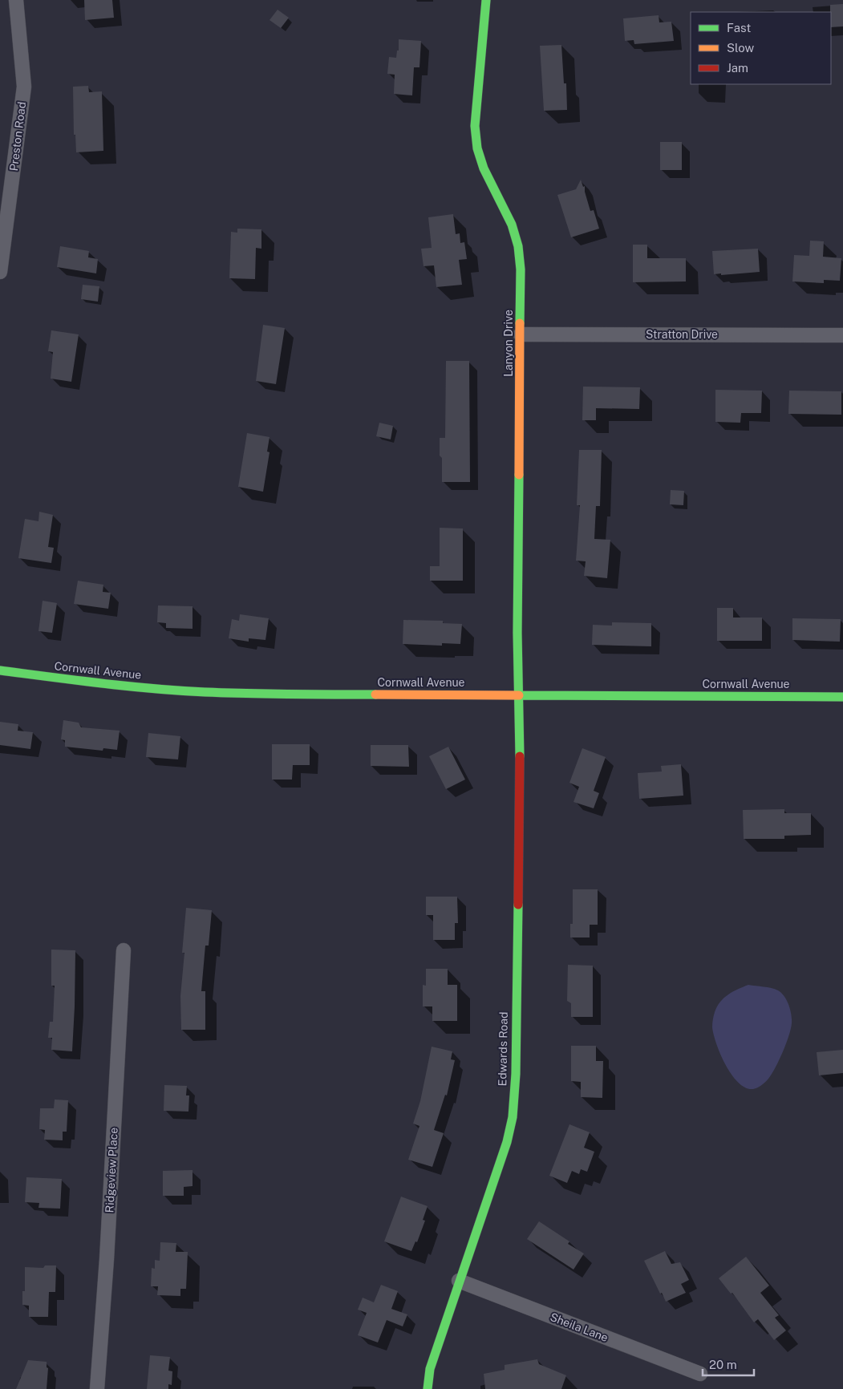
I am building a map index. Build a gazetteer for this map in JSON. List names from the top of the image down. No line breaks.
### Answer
{"streets":{"street":["Preston Road","Stratton Drive","Lanyon Drive","Cornwall Avenue","Edwards Road","Ridgeview Place","Sheila Lane"]},"crossings":[["Stratton Drive","Lanyon Drive"],["Lanyon Drive","Cornwall Avenue"],["Lanyon Drive","Edwards Road"],["Cornwall Avenue","Edwards Road"],["Edwards Road","Sheila Lane"]],"legend":["Fast","Slow","Jam"],"scale_bar":"20 m"}
